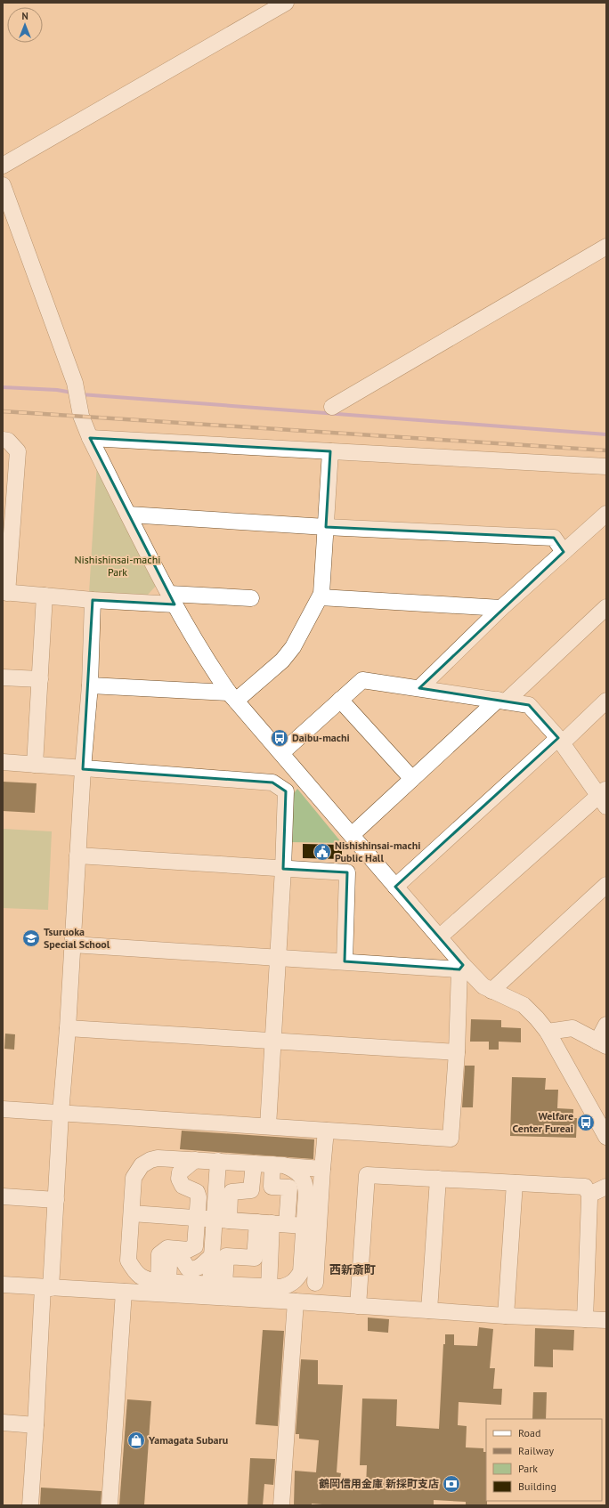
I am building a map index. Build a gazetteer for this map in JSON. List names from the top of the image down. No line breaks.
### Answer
{"districts":["西新斎町"],"parks":["Nishishinsai-machi Park"],"places":{"bus stop":["Daibu-machi","Welfare Center Fureai"],"public building":["Nishishinsai-machi Public Hall"],"school or university":["Tsuruoka Special School"],"shop":["Yamagata Subaru"],"bank":["鶴岡信用金庫 新採町支店"]},"legend":["Road","Railway","Park","Building"],"north":"top"}
